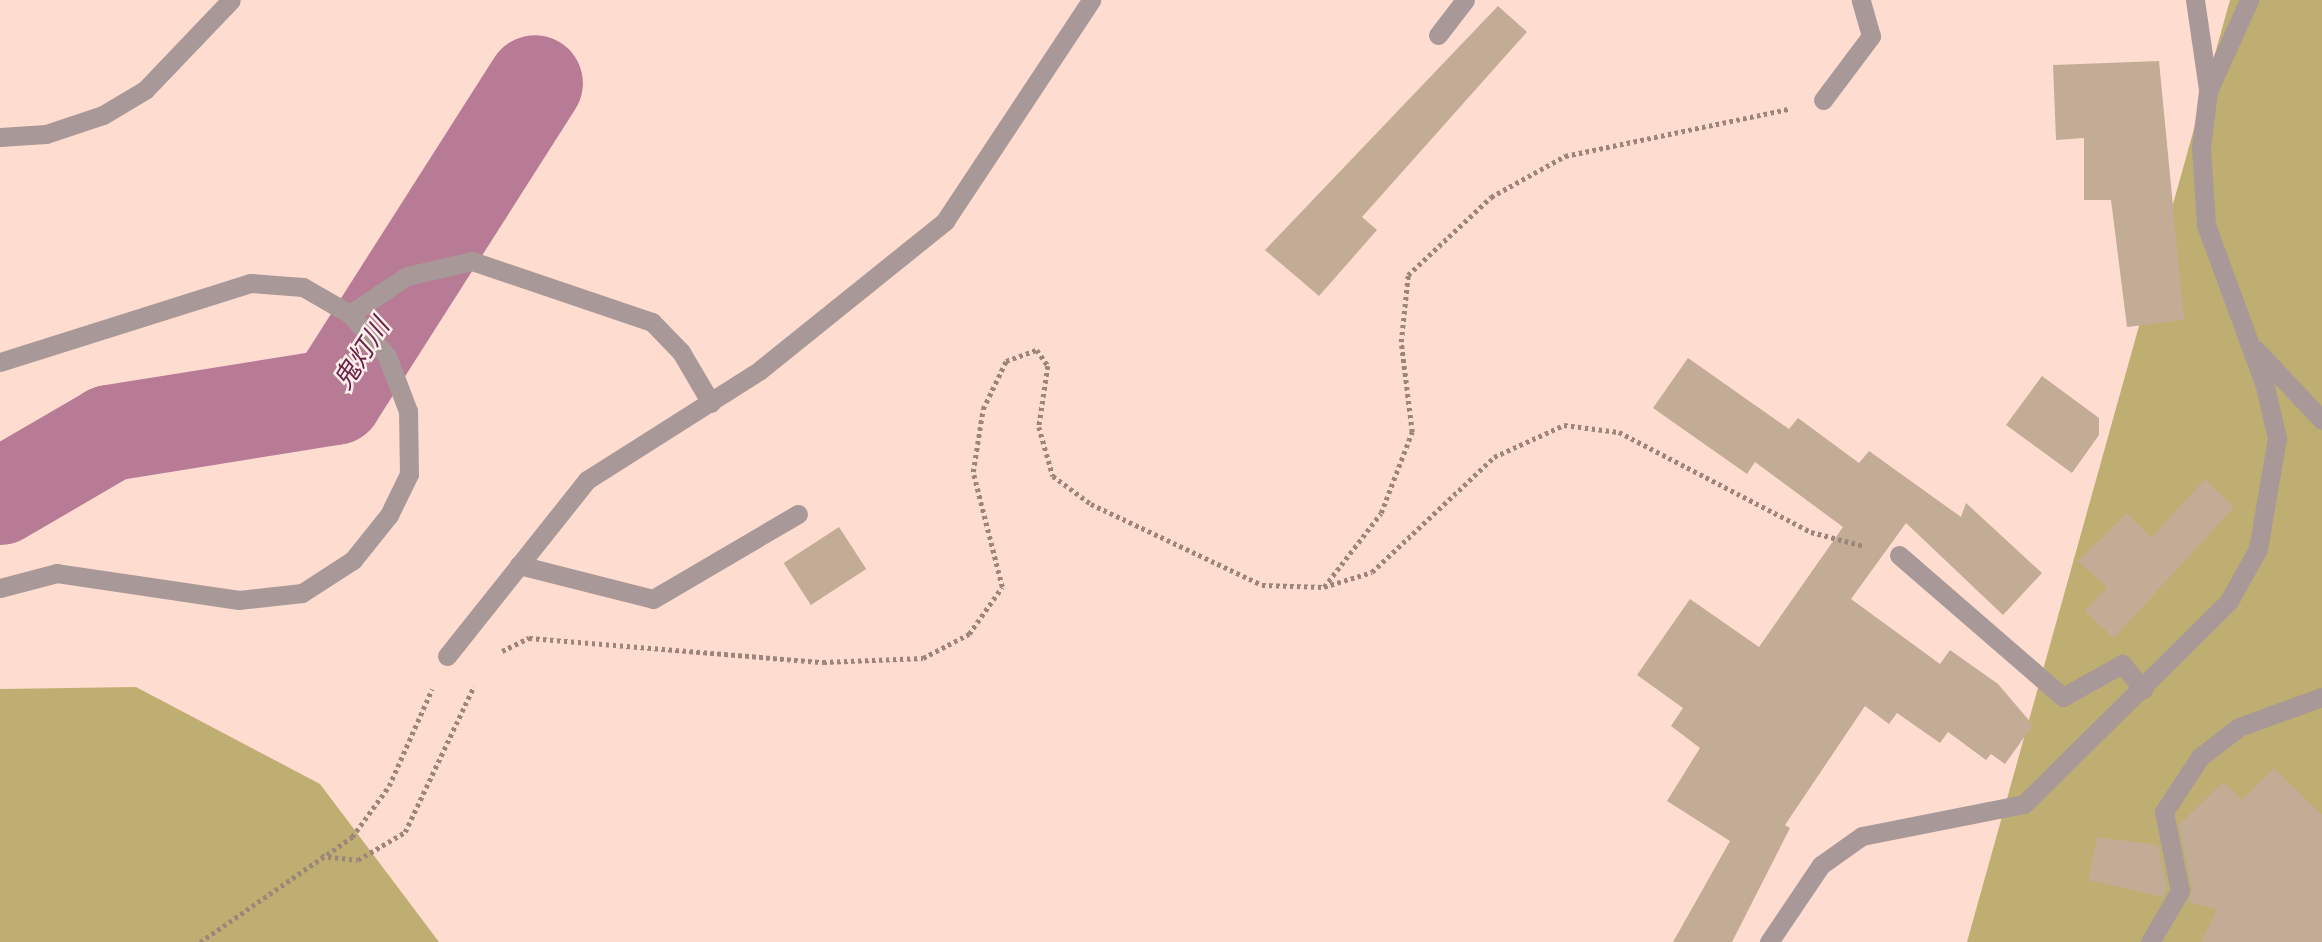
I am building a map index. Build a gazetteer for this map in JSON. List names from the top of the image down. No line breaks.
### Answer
{"water":["鬼灯川"]}
